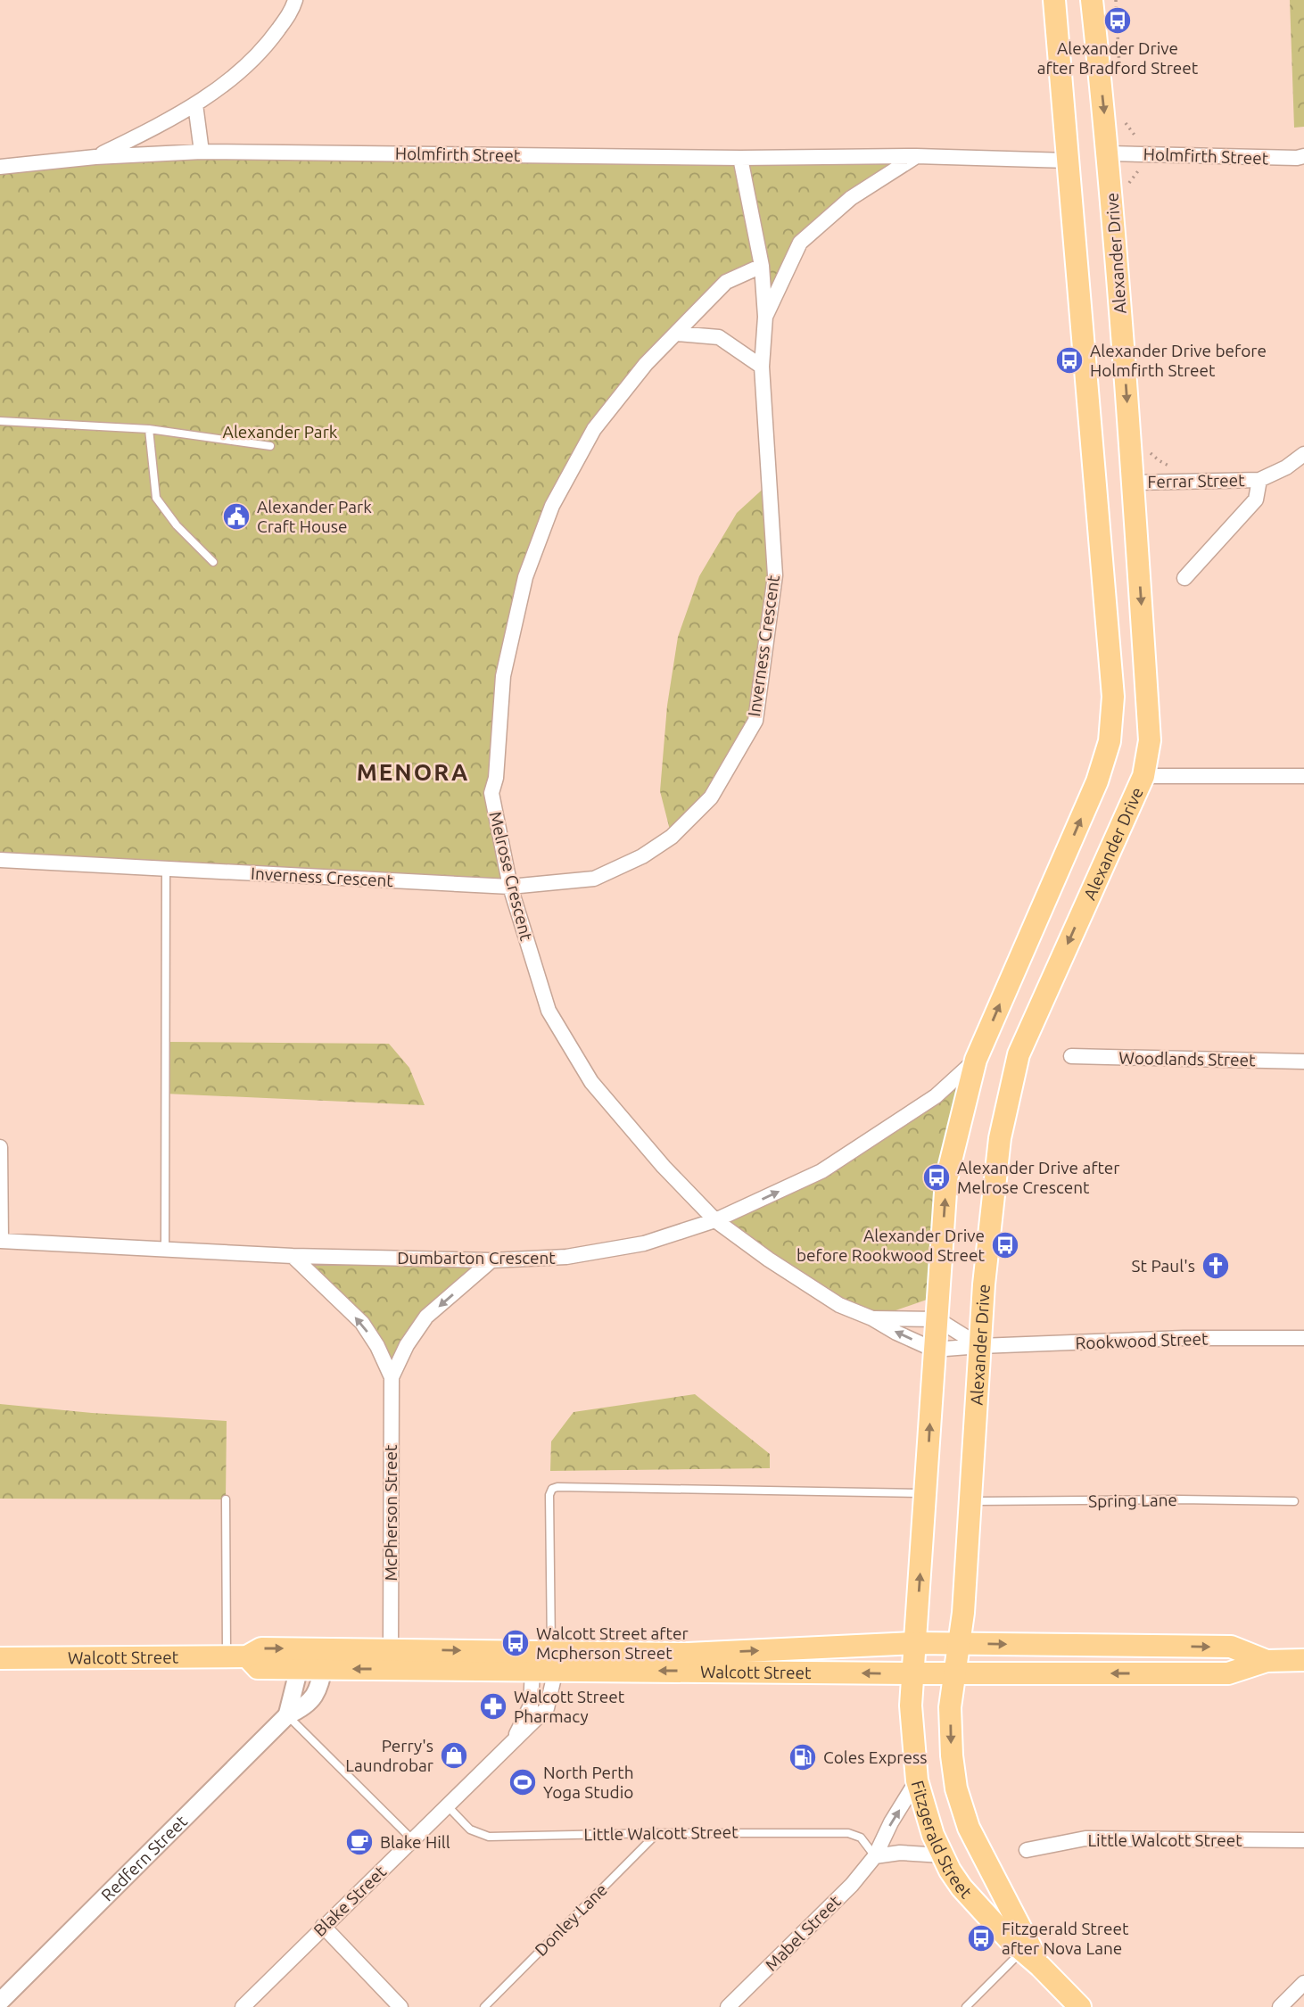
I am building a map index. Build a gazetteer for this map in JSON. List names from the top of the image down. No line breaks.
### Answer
{"streets":{"main road":["Alexander Drive","Walcott Street","Fitzgerald Street"],"street":["Holmfirth Street","Ferrar Street","Inverness Crescent","Melrose Crescent","Woodlands Street","Dumbarton Crescent","Rookwood Street","McPherson Street","Little Walcott Street","Redfern Street","Blake Street","Mabel Street"],"lane":["Spring Lane","Donley Lane"]},"crossings":[["Holmfirth Street","Alexander Drive"],["Holmfirth Street","Inverness Crescent"],["Alexander Drive","Ferrar Street"],["Alexander Drive","Melrose Crescent"],["Alexander Drive","Rookwood Street"],["Alexander Drive","Spring Lane"],["Alexander Drive","Walcott Street"],["Alexander Drive","Fitzgerald Street"],["Inverness Crescent","Melrose Crescent"],["Melrose Crescent","Dumbarton Crescent"],["Melrose Crescent","Rookwood Street"],["Dumbarton Crescent","McPherson Street"],["McPherson Street","Walcott Street"],["Walcott Street","Fitzgerald Street"],["Walcott Street","Redfern Street"],["Walcott Street","Blake Street"],["Little Walcott Street","Blake Street"],["Little Walcott Street","Donley Lane"],["Little Walcott Street","Mabel Street"],["Fitzgerald Street","Mabel Street"]],"districts":["MENORA"],"parks":["Alexander Park"],"places":{"bus stop":["Alexander Drive after Bradford Street","Alexander Drive before Holmfirth Street","Alexander Drive after Melrose Crescent","Alexander Drive before Rookwood Street","Walcott Street after Mcpherson Street","Fitzgerald Street after Nova Lane"],"public building":["Alexander Park Craft House"],"church":["St Paul's"],"pharmacy":["Walcott Street Pharmacy"],"shop":["Perry's Laundrobar"],"fuel station":["Coles Express"],"sports":["North Perth Yoga Studio"],"cafe":["Blake Hill"]}}
